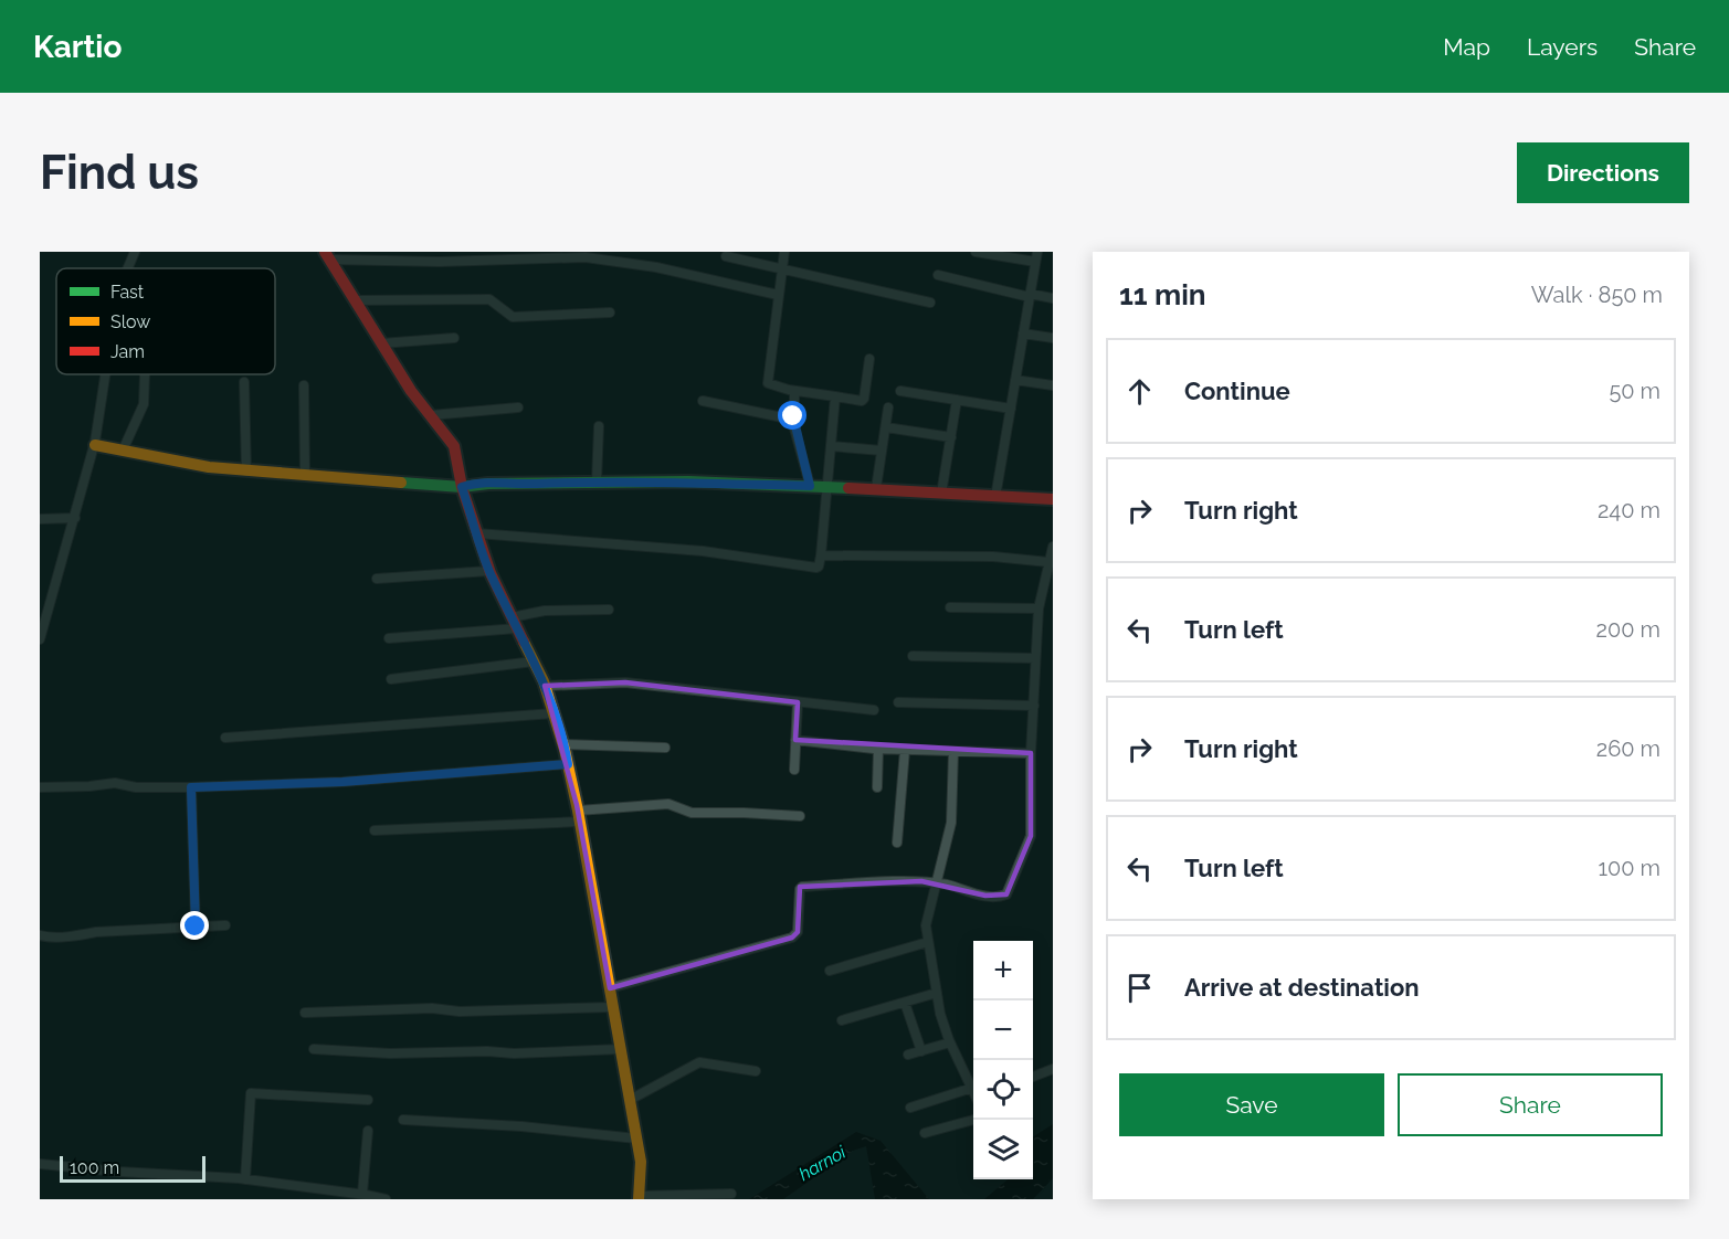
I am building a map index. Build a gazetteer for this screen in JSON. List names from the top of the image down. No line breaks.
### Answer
{"water":["harnoi"],"legend":["Fast","Slow","Jam"],"scale_bar":"100 m","page":{"header":"Kartio","nav":["Map","Layers","Share"],"buttons":["Directions",["Save","Share"]],"title":"Find us","heading":["11 min","Walk · 850 m"],"list":[["Continue","50 m"],["Turn right","240 m"],["Turn left","200 m"],["Turn right","260 m"],["Turn left","100 m"],"Arrive at destination"],"map_buttons":["+","−"],"scale":"100 m"}}
